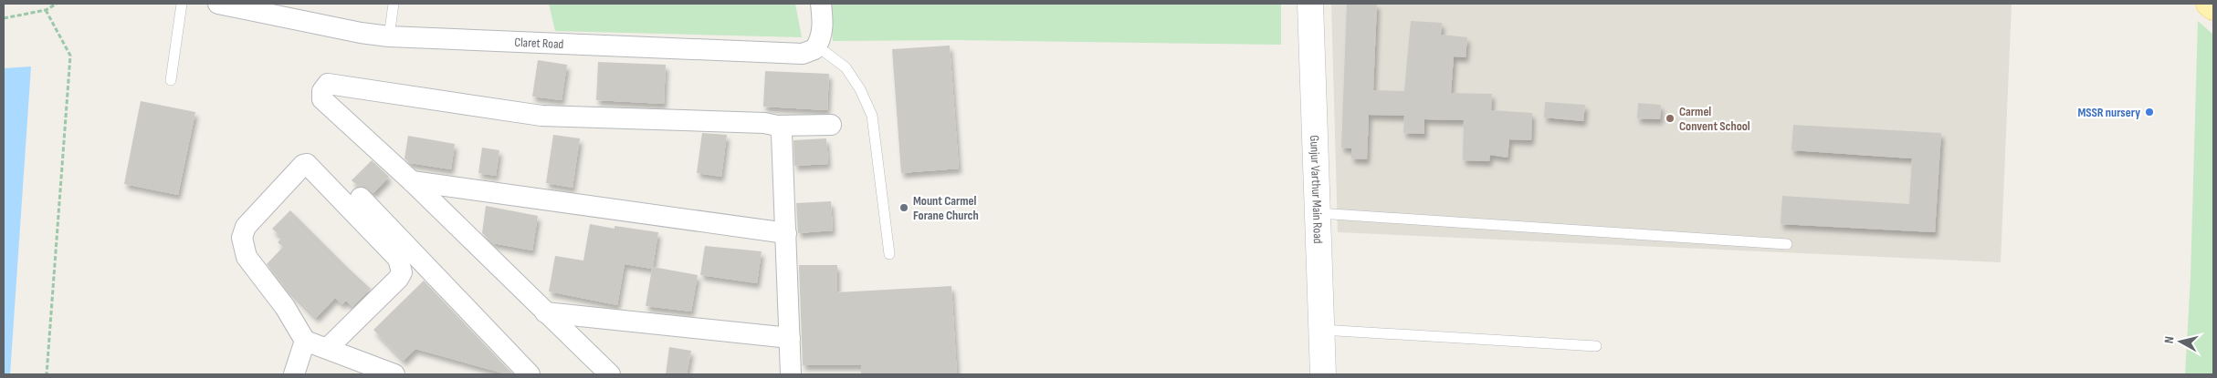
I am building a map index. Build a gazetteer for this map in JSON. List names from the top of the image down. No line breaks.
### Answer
{"streets":{"main road":["Gunjur Varthur Main Road"],"street":["Claret Road"]},"places":["MSSR nursery","Carmel Convent School","Mount Carmel Forane Church"],"north":"left"}
